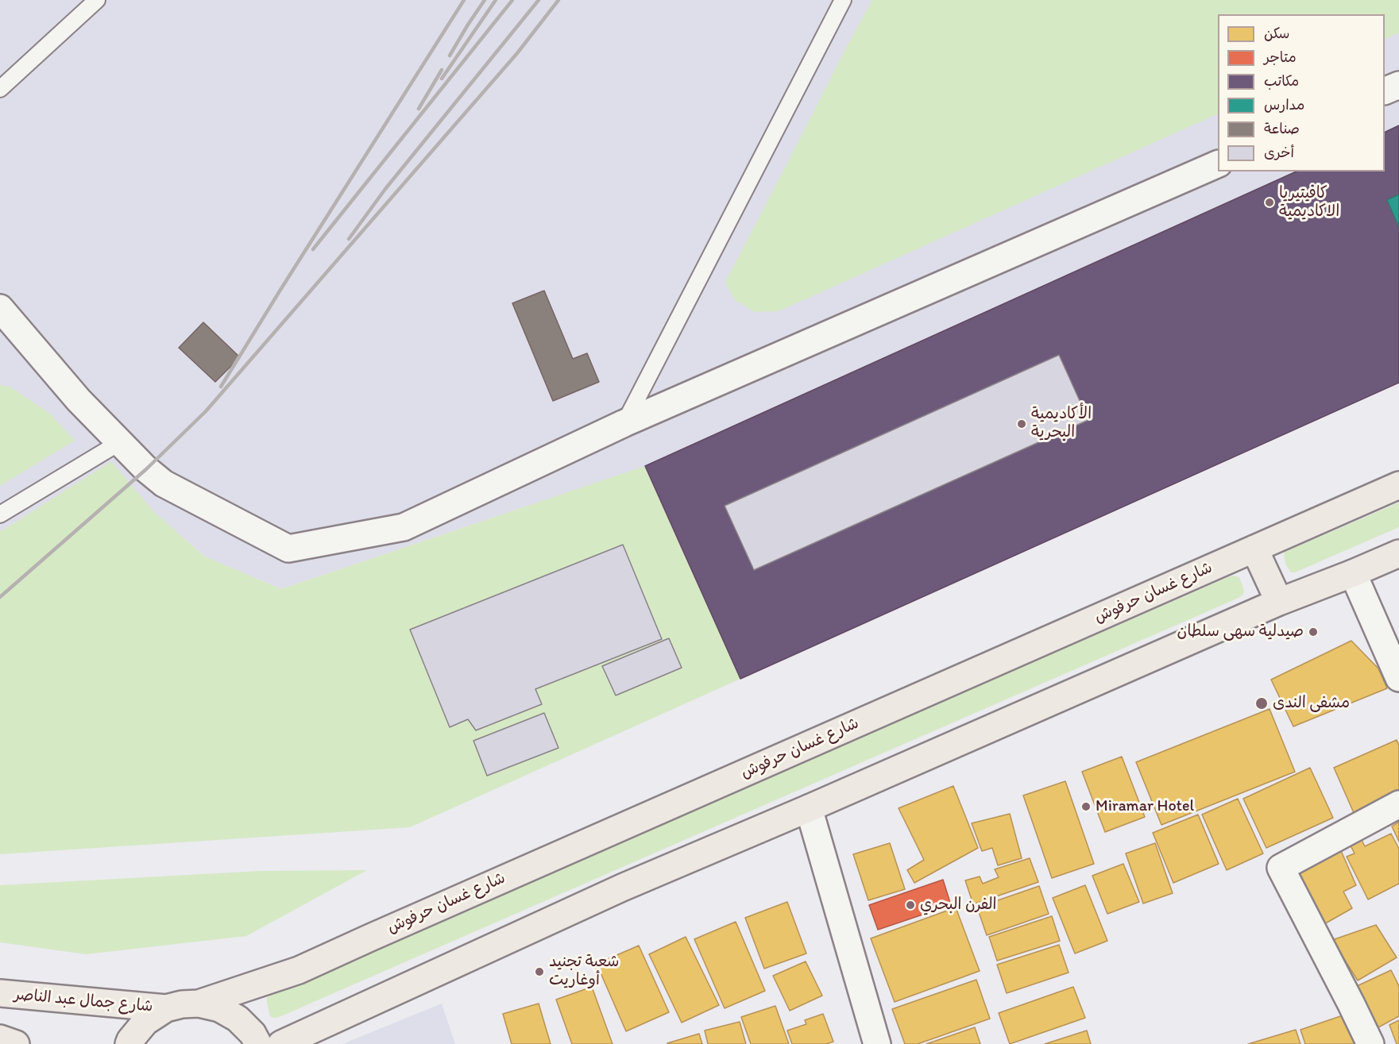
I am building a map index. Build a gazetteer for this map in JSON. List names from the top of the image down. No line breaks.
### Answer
{"streets":{"main road":["شارع غسان حرفوش","شارع جمال عبد الناصر"]},"places":["كافيتيريا الاكاديمية","الأكاديمية البحرية","صيدلية سهى سلطان","مشفى الندى","Miramar Hotel","الفرن البحري","شعبة تجنيد أوغاريت"],"legend":["سكن","متاجر","مكاتب","مدارس","صناعة","أخرى"]}
